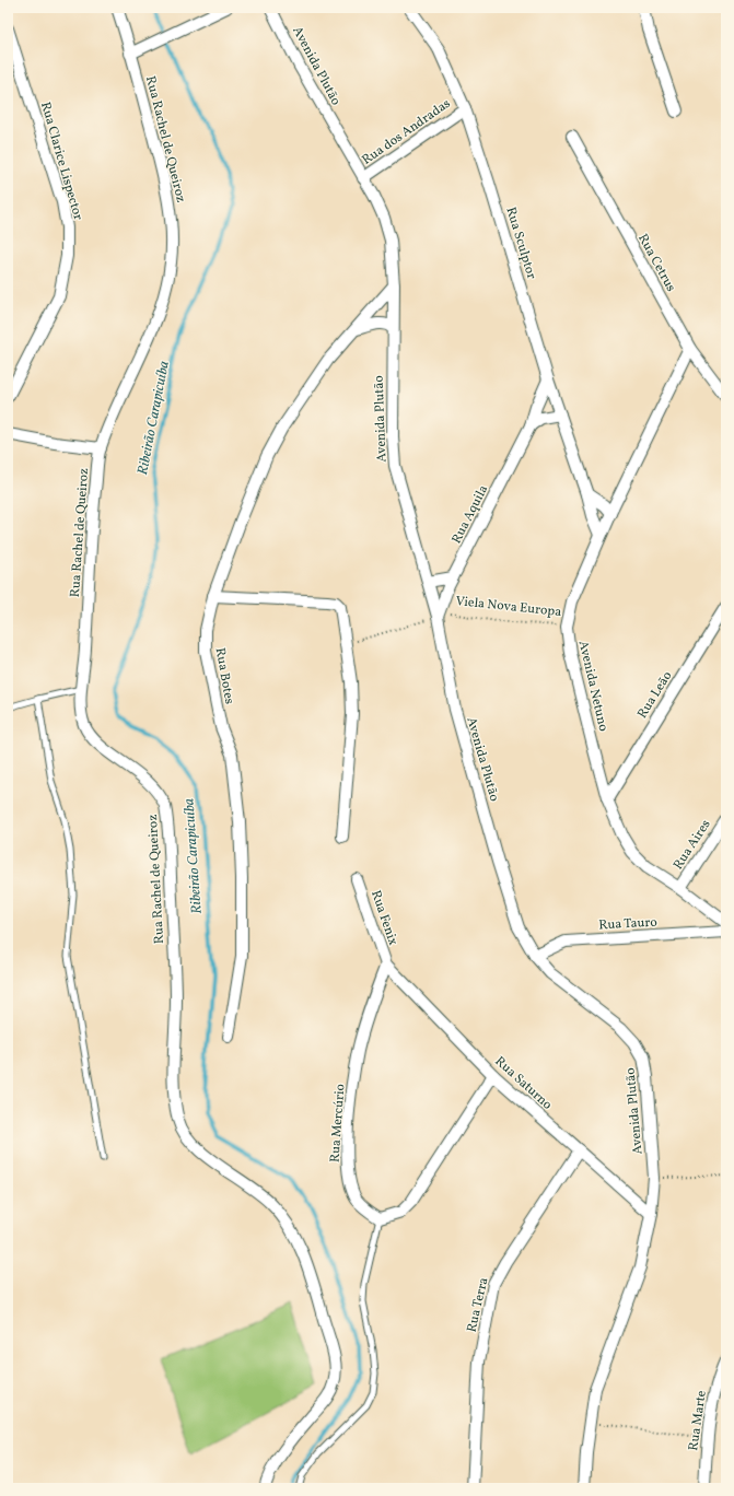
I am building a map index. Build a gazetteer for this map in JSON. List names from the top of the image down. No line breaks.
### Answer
{"streets":{"street":["Avenida Plutão","Rua dos Andradas","Rua Rachel de Queiroz","Rua Clarice Lispector","Rua Sculptor","Rua Cetrus","Rua Aquila","Rua Botes","Avenida Netuno","Rua Leão","Rua Aires","Rua Fenix","Rua Tauro","Rua Saturno","Rua Mercúrio","Rua Terra","Rua Marte"],"path":["Viela Nova Europa"]},"crossings":[["Avenida Plutão","Rua dos Andradas"],["Avenida Plutão","Rua Aquila"],["Avenida Plutão","Viela Nova Europa"],["Avenida Plutão","Rua Botes"],["Avenida Plutão","Rua Tauro"],["Avenida Plutão","Rua Saturno"],["Rua dos Andradas","Rua Sculptor"],["Rua Sculptor","Rua Aquila"],["Rua Sculptor","Avenida Netuno"],["Rua Cetrus","Avenida Netuno"],["Rua Aquila","Viela Nova Europa"],["Viela Nova Europa","Avenida Netuno"],["Avenida Netuno","Rua Leão"],["Avenida Netuno","Rua Aires"],["Rua Fenix","Rua Saturno"],["Rua Fenix","Rua Mercúrio"],["Rua Saturno","Rua Mercúrio"],["Rua Saturno","Rua Terra"]],"water":["Ribeirão Carapicuíba"]}
